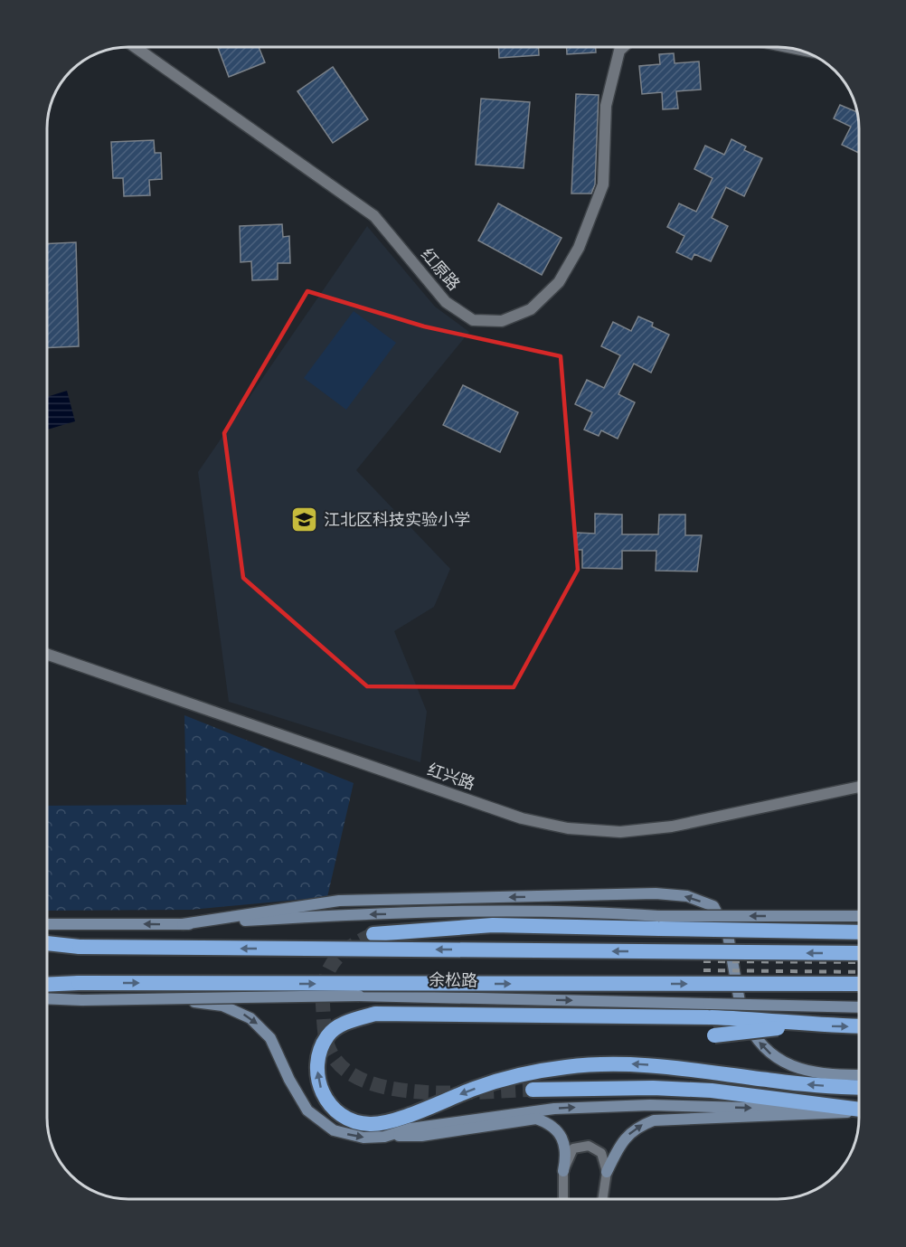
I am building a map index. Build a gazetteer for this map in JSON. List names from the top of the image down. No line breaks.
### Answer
{"streets":{"highway":["余松路"],"street":["红原路","红兴路"]},"places":{"school or university":["江北区科技实验小学"]}}
